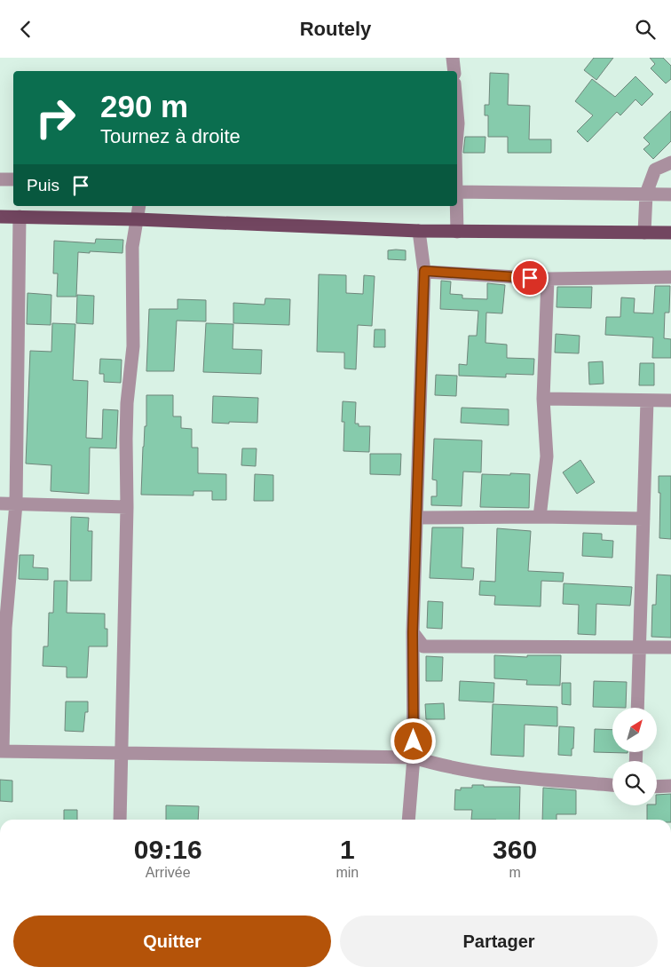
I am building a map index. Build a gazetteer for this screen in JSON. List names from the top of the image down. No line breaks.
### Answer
{"north":"top right","page":{"header":"Routely","turn":["290 m","Tournez à droite"],"then":"Puis","eta":["09:16","Arrivée","1","min","360","m"],"buttons":["Quitter","Partager"]}}
